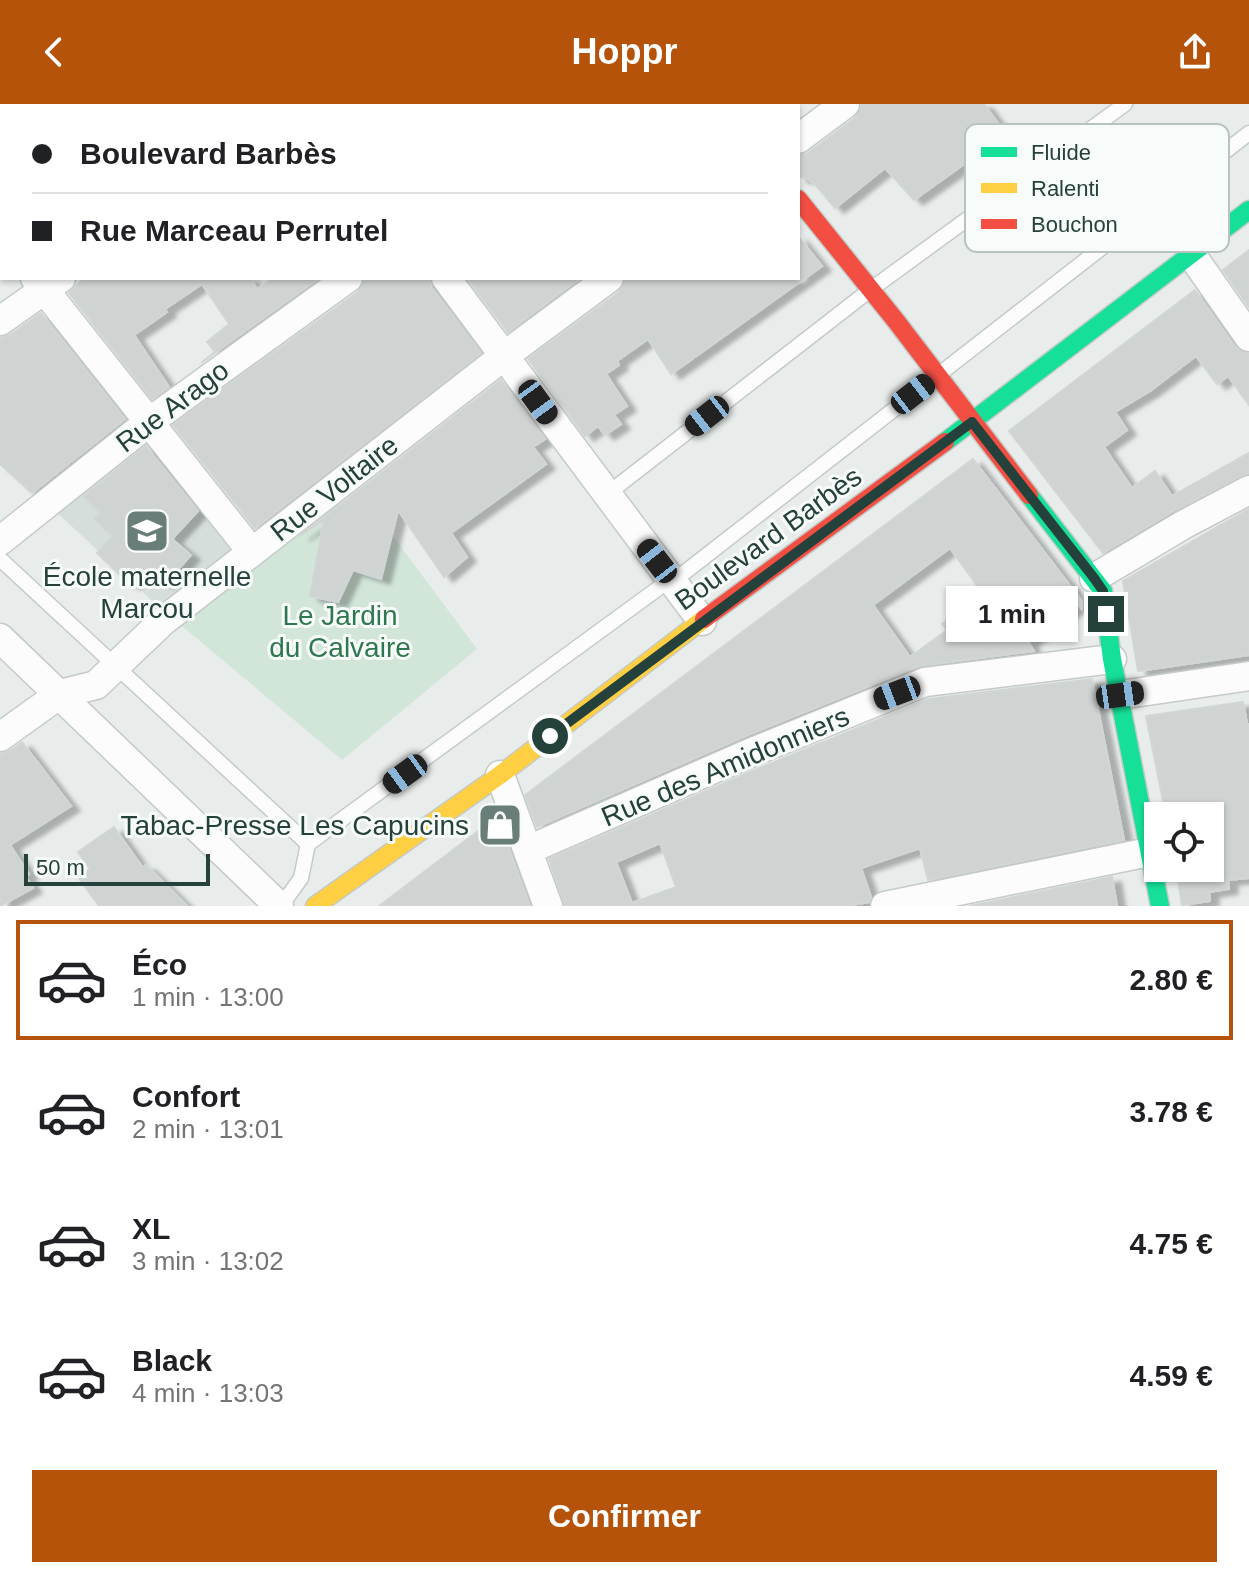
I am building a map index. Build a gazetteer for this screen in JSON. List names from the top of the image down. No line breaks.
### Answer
{"streets":{"main road":["Boulevard Barbès"],"street":["Rue Arago","Rue Voltaire","Rue des Amidonniers"]},"parks":["Le Jardin du Calvaire"],"places":{"school or university":["École maternelle Marcou"],"shop":["Tabac-Presse Les Capucins"]},"legend":["Fluide","Ralenti","Bouchon"],"scale_bar":"50 m","page":{"header":"Hoppr","banner":["Boulevard Barbès","Rue Marceau Perrutel"],"bubble":"1 min","scale":"50 m","list":[{"name":"Éco","note":"1 min · 13:00","value":"2.80 €"},{"name":"Confort","note":"2 min · 13:01","value":"3.78 €"},{"name":"XL","note":"3 min · 13:02","value":"4.75 €"},{"name":"Black","note":"4 min · 13:03","value":"4.59 €"}],"buttons":"Confirmer"}}
